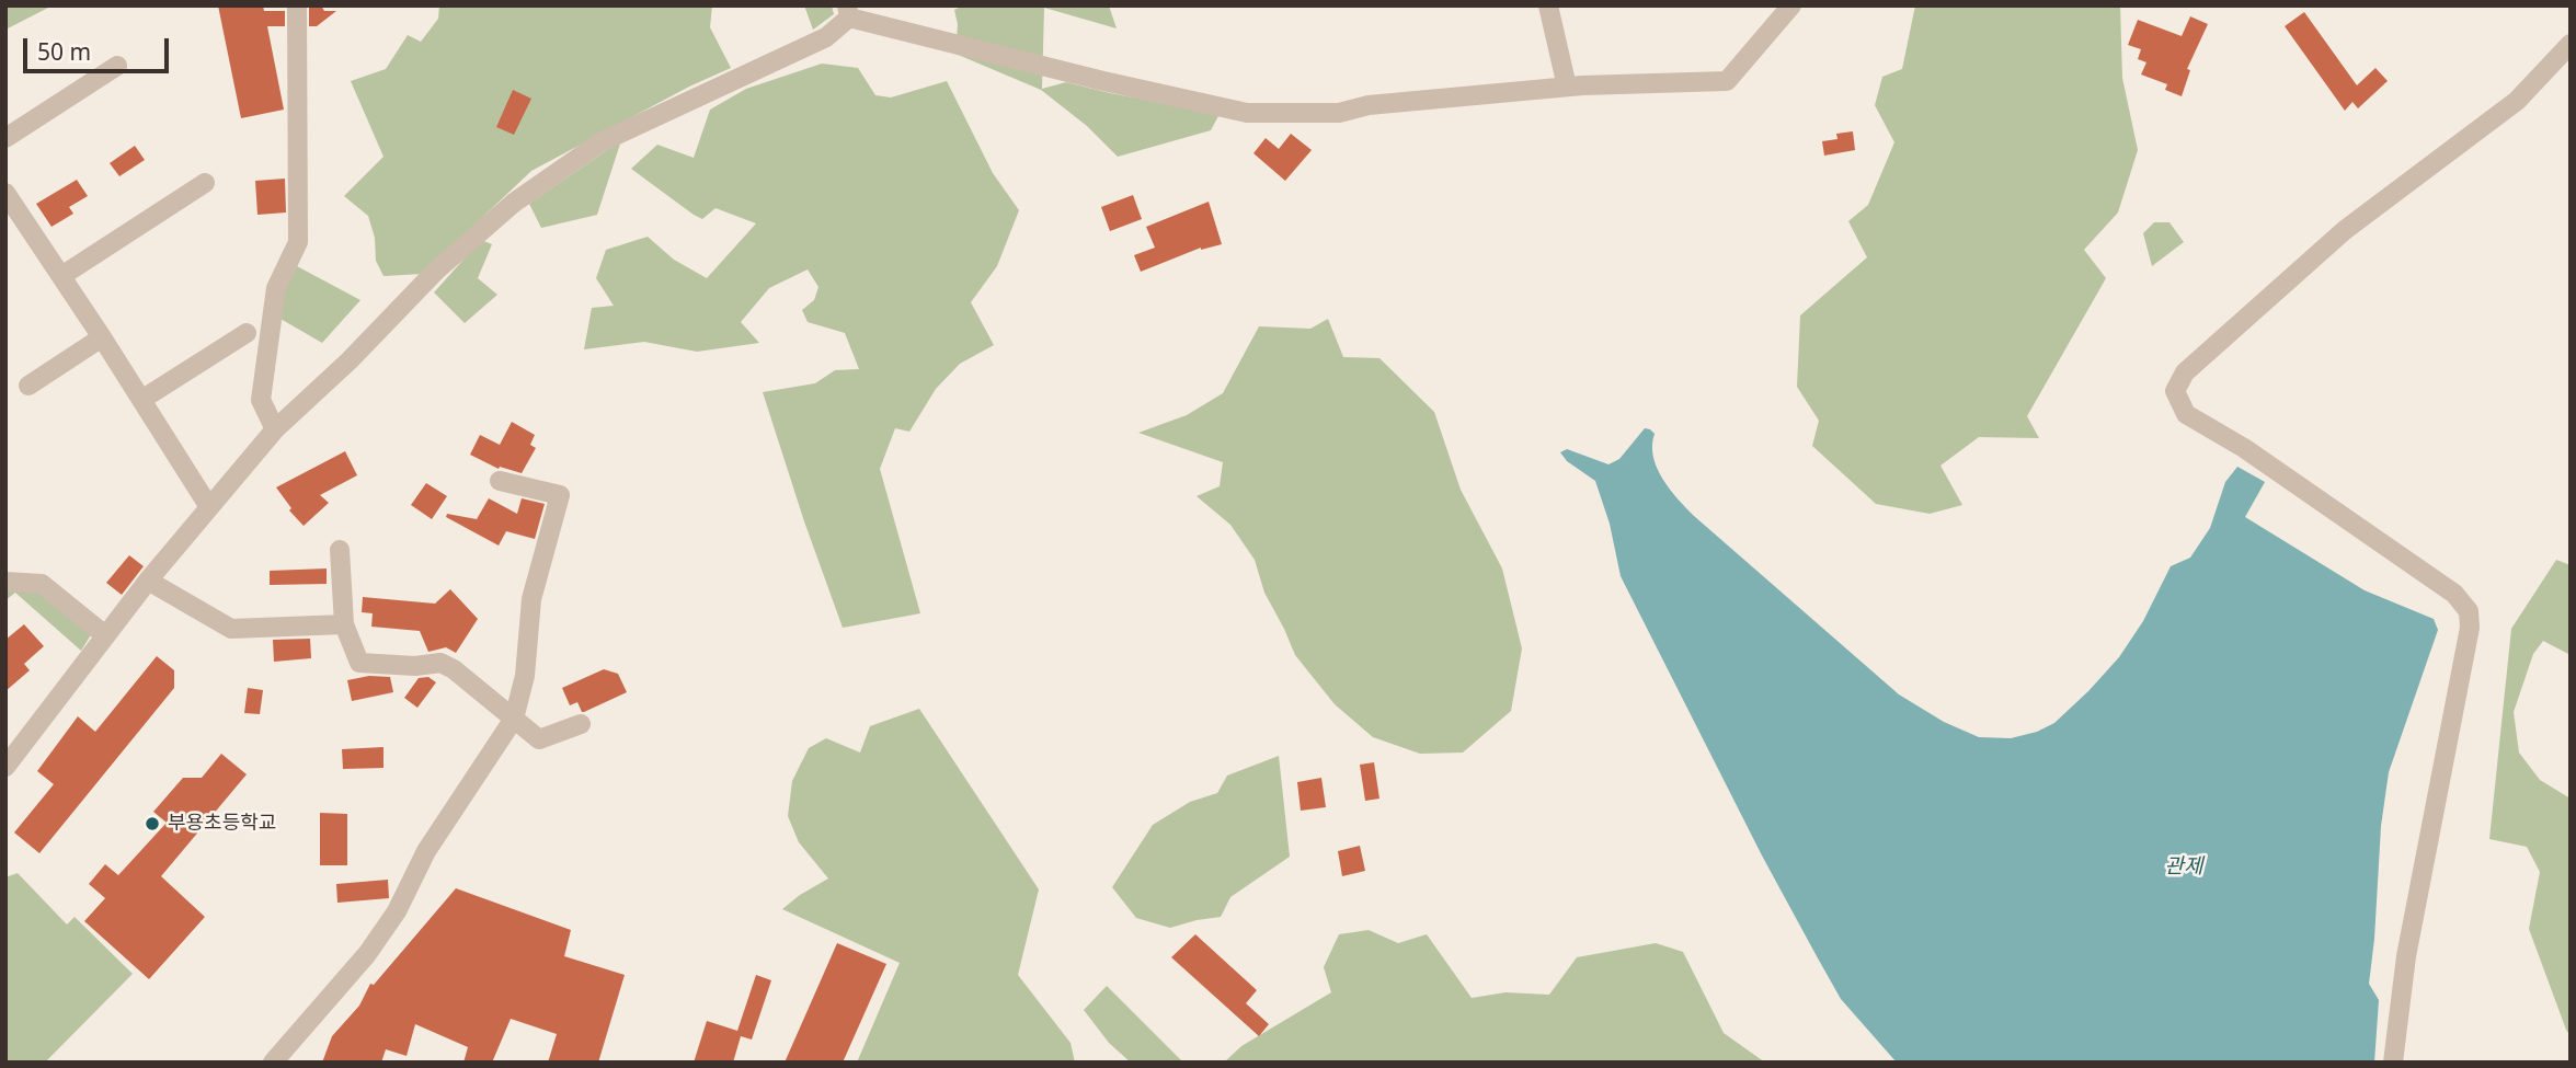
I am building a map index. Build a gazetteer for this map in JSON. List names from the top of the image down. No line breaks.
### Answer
{"water":["관제"],"places":["부용초등학교"],"scale_bar":"50 m"}
